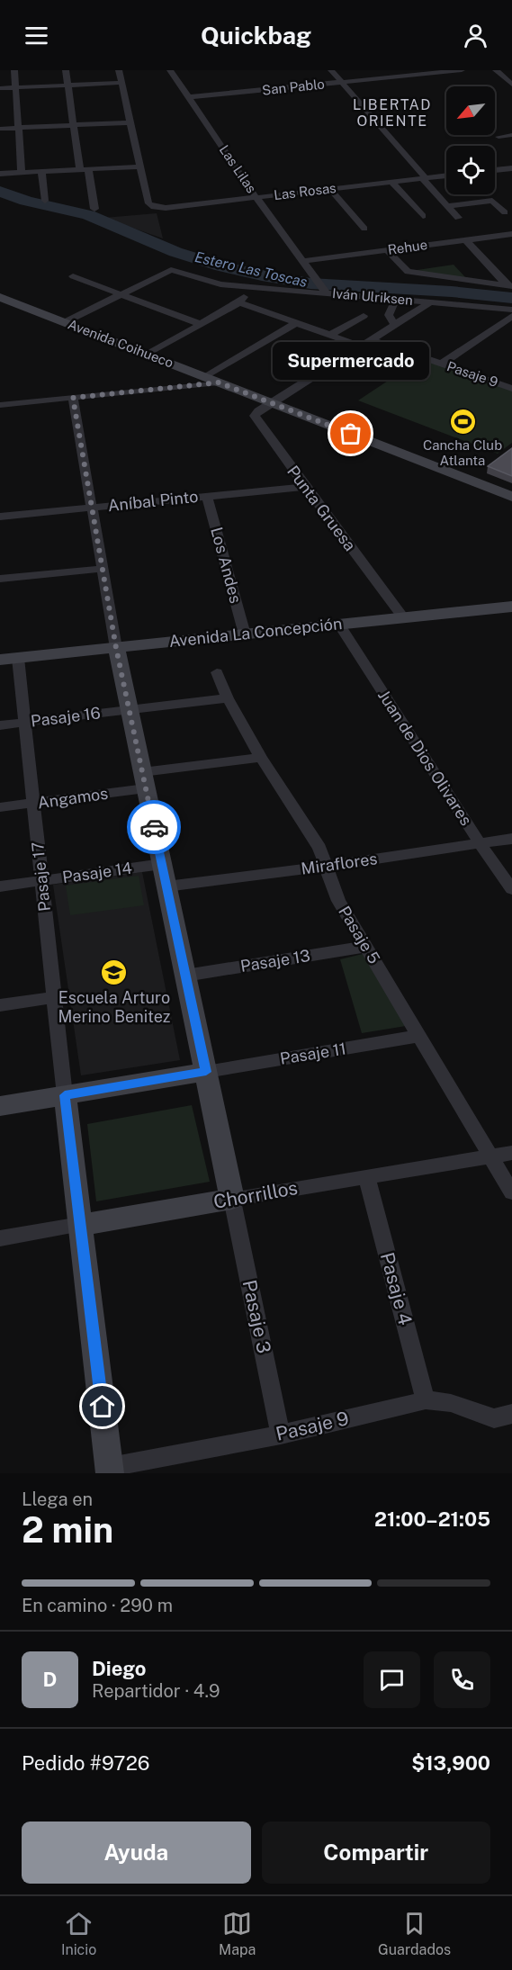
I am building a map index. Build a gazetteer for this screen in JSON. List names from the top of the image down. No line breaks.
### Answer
{"streets":{"street":["San Pablo","Las Lilas","Las Rosas","Rehue","Iván Ulriksen","Avenida Coihueco","Pasaje 9","Aníbal Pinto","Punta Gruesa","Los Andes","Avenida La Concepción","Pasaje 16","Juan de Dios Olivares","Angamos","Miraflores","Pasaje 14","Pasaje 17","Pasaje 5","Pasaje 13","Pasaje 11","Chorrillos","Pasaje 4","Pasaje 3"]},"crossings":[["San Pablo","Las Lilas"],["Las Lilas","Las Rosas"],["Las Lilas","Rehue"],["Las Lilas","Iván Ulriksen"],["Avenida Coihueco","Punta Gruesa"],["Pasaje 9","Pasaje 4"],["Pasaje 9","Pasaje 3"],["Aníbal Pinto","Punta Gruesa"],["Aníbal Pinto","Los Andes"],["Punta Gruesa","Avenida La Concepción"],["Los Andes","Avenida La Concepción"],["Avenida La Concepción","Juan de Dios Olivares"],["Avenida La Concepción","Pasaje 17"],["Pasaje 16","Pasaje 17"],["Pasaje 16","Pasaje 5"],["Juan de Dios Olivares","Miraflores"],["Angamos","Pasaje 17"],["Angamos","Pasaje 5"],["Miraflores","Pasaje 5"],["Pasaje 14","Pasaje 17"],["Pasaje 5","Pasaje 13"],["Pasaje 5","Pasaje 11"],["Pasaje 5","Chorrillos"],["Chorrillos","Pasaje 4"],["Chorrillos","Pasaje 3"]],"districts":["LIBERTAD ORIENTE"],"water":["Estero Las Toscas"],"places":{"sports":["Cancha Club Atlanta"],"other":["Supermercado"],"school or university":["Escuela Arturo Merino Benitez"]},"north":"bottom left","page":{"header":"Quickbag","bubble":"Supermercado","heading":["2 min","Llega en","21:00–21:05"],"panel":["Diego","Repartidor · 4.9","Pedido #9726","$13,900"],"bar":"En camino · 290 m","round":"D","buttons":["Ayuda","Compartir"],"tabs":["Inicio","Mapa","Guardados"]}}
